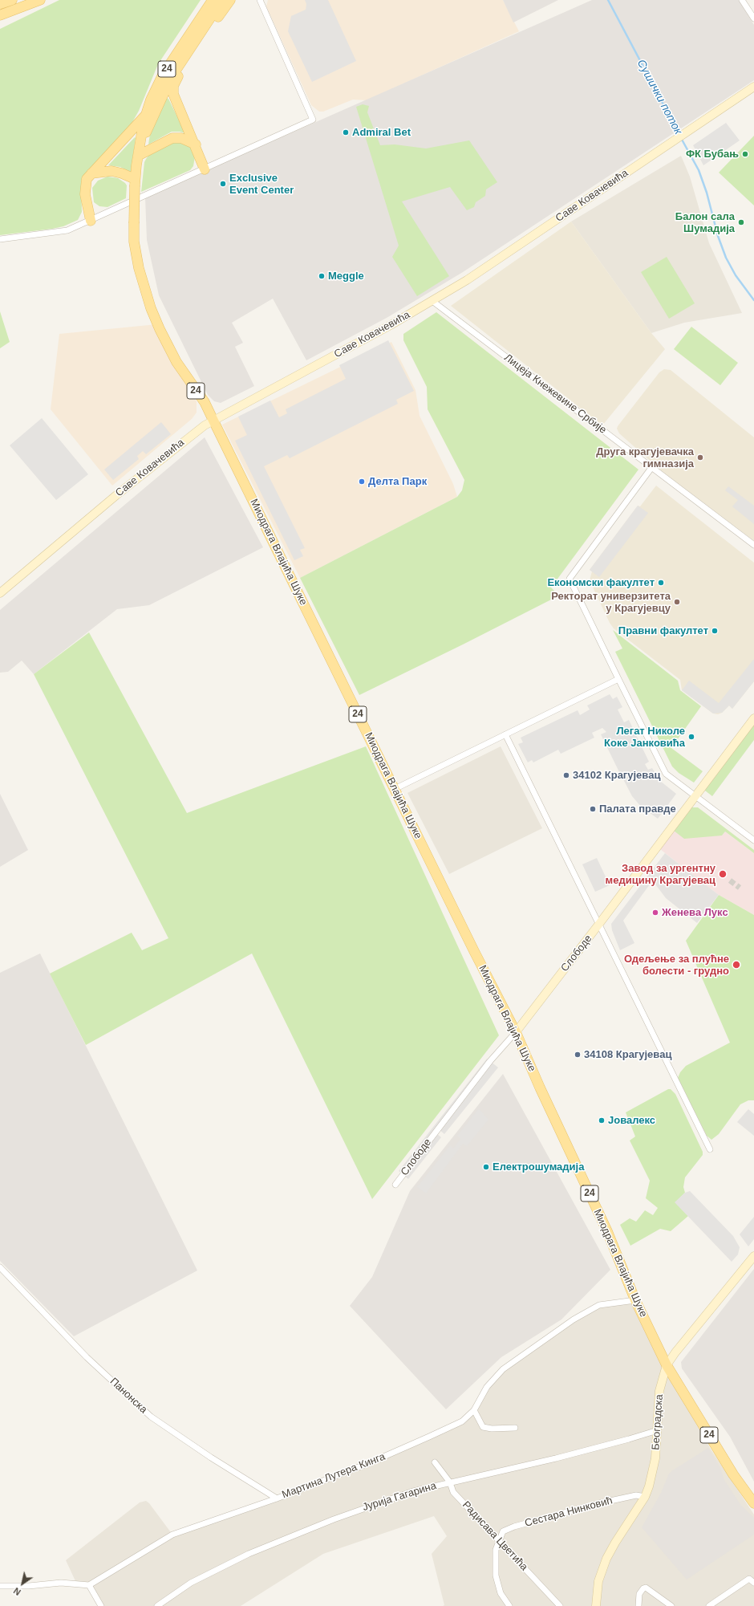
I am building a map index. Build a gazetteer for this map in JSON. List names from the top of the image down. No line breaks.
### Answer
{"streets":{"main road":["24","Миодрага Влајића Шуке"],"street":["Саве Ковачевића","Лицеја Кнежевине Србије","Слободе","Панонска","Београдска","Мартина Лутера Кинга","Јурија Гагарина","Сестара Нинковић","Радисава Цветића"]},"crossings":[["24","Миодрага Влајића Шуке"],["24","Београдска"],["Саве Ковачевића","Лицеја Кнежевине Србије"],["Саве Ковачевића","Миодрага Влајића Шуке"],["Миодрага Влајића Шуке","Слободе"],["Миодрага Влајића Шуке","Београдска"],["Миодрага Влајића Шуке","Мартина Лутера Кинга"],["Панонска","Мартина Лутера Кинга"],["Београдска","Јурија Гагарина"],["Београдска","Сестара Нинковић"],["Јурија Гагарина","Радисава Цветића"],["Сестара Нинковић","Радисава Цветића"]],"water":["Сушички поток"],"places":["Admiral Bet","ФК Бубањ","Exclusive Event Center","Балон сала Шумадија","Meggle","Друга крагујевачка гимназија","Делта Парк","Економски факултет","Ректорат универзитета у Крагујевцу","Правни факултет","Легат Николе Коке Јанковића","34102 Крагујевац","Палата правде","Завод за ургентну медицину Крагујевац","Женева Лукс","Одељење за плућне болести - грудно","34108 Крагујевац","Јовалекс","Електрошумадија"],"north":"bottom left"}
